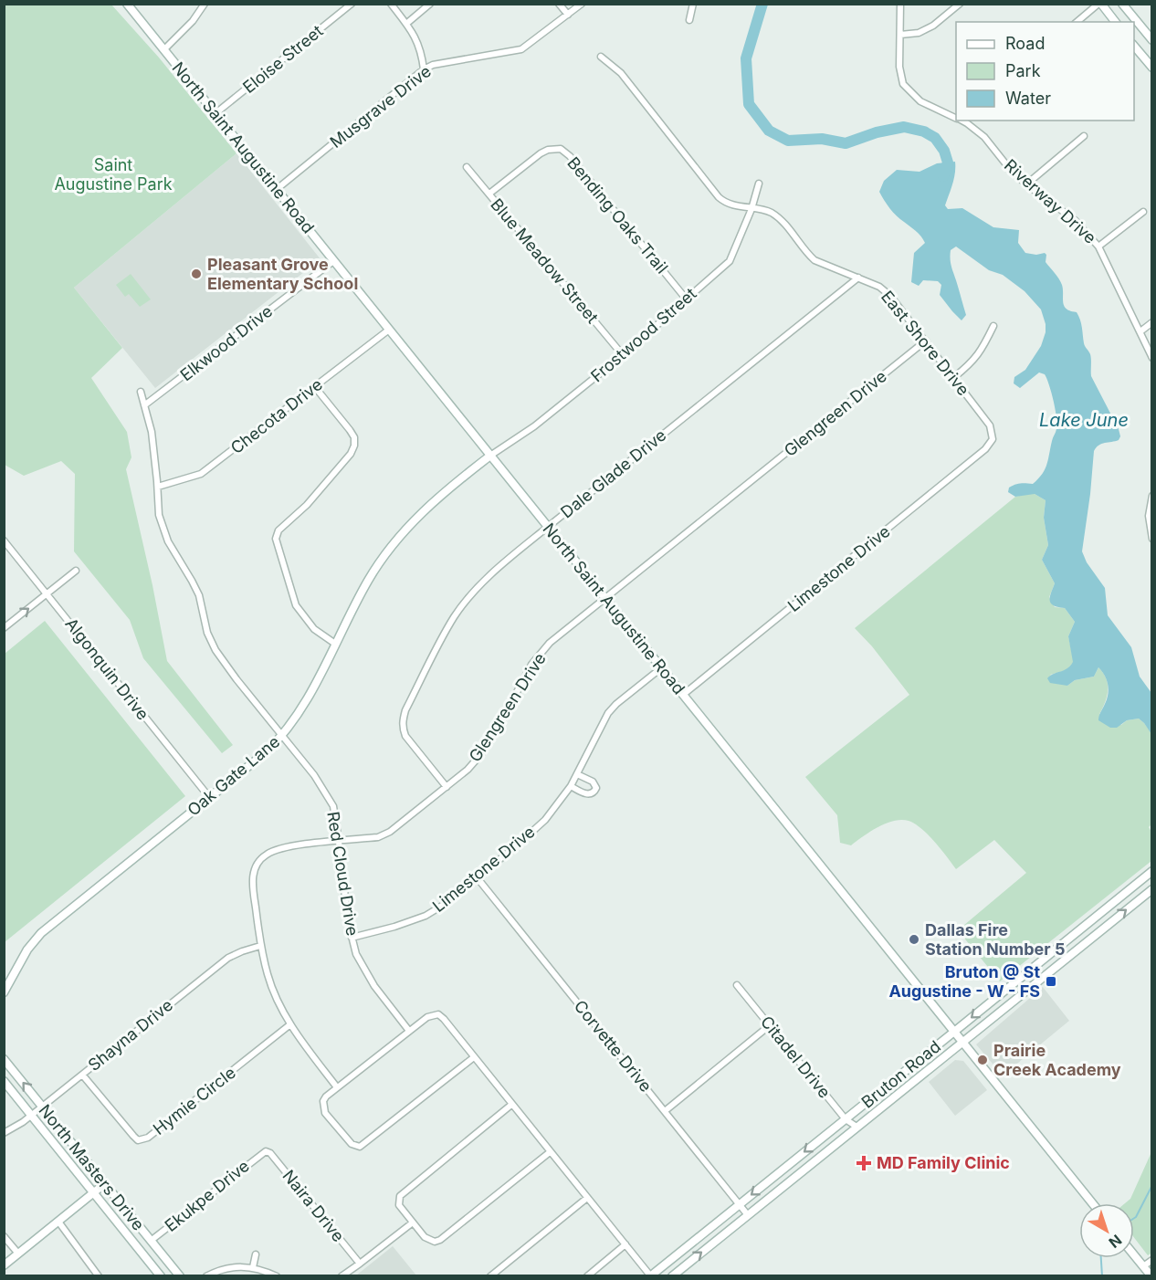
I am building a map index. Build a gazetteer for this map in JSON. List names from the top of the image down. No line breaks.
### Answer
{"streets":{"street":["Eloise Street","Musgrave Drive","North Saint Augustine Road","Riverway Drive","Bending Oaks Trail","Blue Meadow Street","Frostwood Street","Elkwood Drive","East Shore Drive","Glengreen Drive","Checota Drive","Dale Glade Drive","Limestone Drive","Algonquin Drive","Oak Gate Lane","Red Cloud Drive","Shayna Drive","Corvette Drive","Citadel Drive","Bruton Road","Hymie Circle","North Masters Drive","Ekukpe Drive","Naira Drive"]},"crossings":[["Eloise Street","North Saint Augustine Road"],["Musgrave Drive","North Saint Augustine Road"],["North Saint Augustine Road","Frostwood Street"],["North Saint Augustine Road","Elkwood Drive"],["North Saint Augustine Road","Glengreen Drive"],["North Saint Augustine Road","Checota Drive"],["North Saint Augustine Road","Dale Glade Drive"],["North Saint Augustine Road","Limestone Drive"],["North Saint Augustine Road","Oak Gate Lane"],["North Saint Augustine Road","Bruton Road"],["Bending Oaks Trail","Blue Meadow Street"],["Bending Oaks Trail","Frostwood Street"],["Blue Meadow Street","Frostwood Street"],["Frostwood Street","East Shore Drive"],["Frostwood Street","Oak Gate Lane"],["Elkwood Drive","Red Cloud Drive"],["East Shore Drive","Glengreen Drive"],["East Shore Drive","Dale Glade Drive"],["East Shore Drive","Limestone Drive"],["Glengreen Drive","Dale Glade Drive"],["Glengreen Drive","Red Cloud Drive"],["Glengreen Drive","Shayna Drive"],["Glengreen Drive","Hymie Circle"],["Checota Drive","Red Cloud Drive"],["Limestone Drive","Red Cloud Drive"],["Limestone Drive","Corvette Drive"],["Algonquin Drive","Oak Gate Lane"],["Oak Gate Lane","Red Cloud Drive"],["Shayna Drive","Hymie Circle"],["Shayna Drive","North Masters Drive"],["Corvette Drive","Bruton Road"],["Citadel Drive","Bruton Road"],["North Masters Drive","Ekukpe Drive"],["Ekukpe Drive","Naira Drive"]],"water":["Lake June"],"parks":["Saint Augustine Park"],"places":{"other":["Pleasant Grove Elementary School","Dallas Fire Station Number 5","Prairie Creek Academy"],"transit":["Bruton @ St Augustine - W - FS"],"health":["MD Family Clinic"]},"legend":["Road","Park","Water"],"north":"bottom right"}
